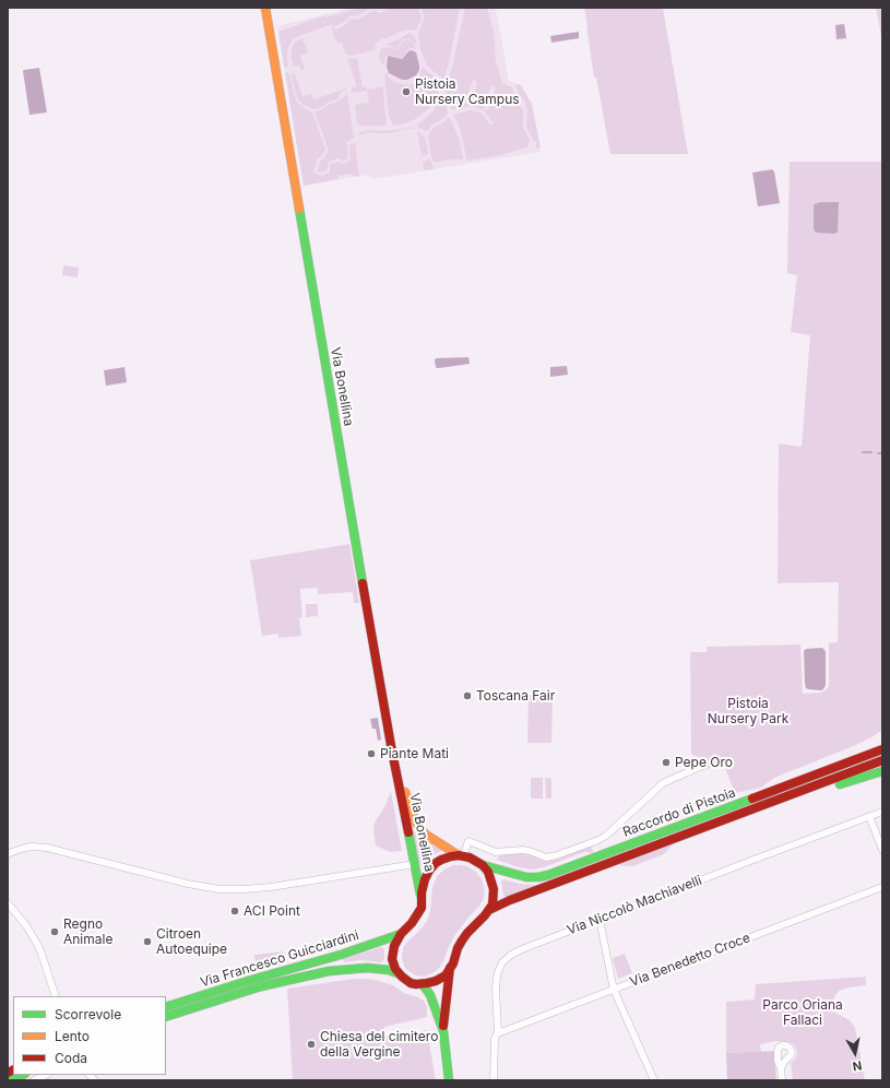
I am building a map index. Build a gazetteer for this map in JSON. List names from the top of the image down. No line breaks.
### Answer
{"streets":{"main road":["Via Bonellina","Raccordo di Pistoia","Via Francesco Guicciardini"],"street":["Via Niccolò Machiavelli","Via Benedetto Croce"]},"crossings":[["Via Bonellina","Raccordo di Pistoia"],["Via Niccolò Machiavelli","Via Benedetto Croce"]],"parks":["Pistoia Nursery Park","Parco Oriana Fallaci"],"places":["Pistoia Nursery Campus","Toscana Fair","Piante Mati","Pepe Oro","ACI Point","Regno Animale","Citroen Autoequipe","Chiesa del cimitero della Vergine"],"legend":["Scorrevole","Lento","Coda"],"north":"bottom"}
